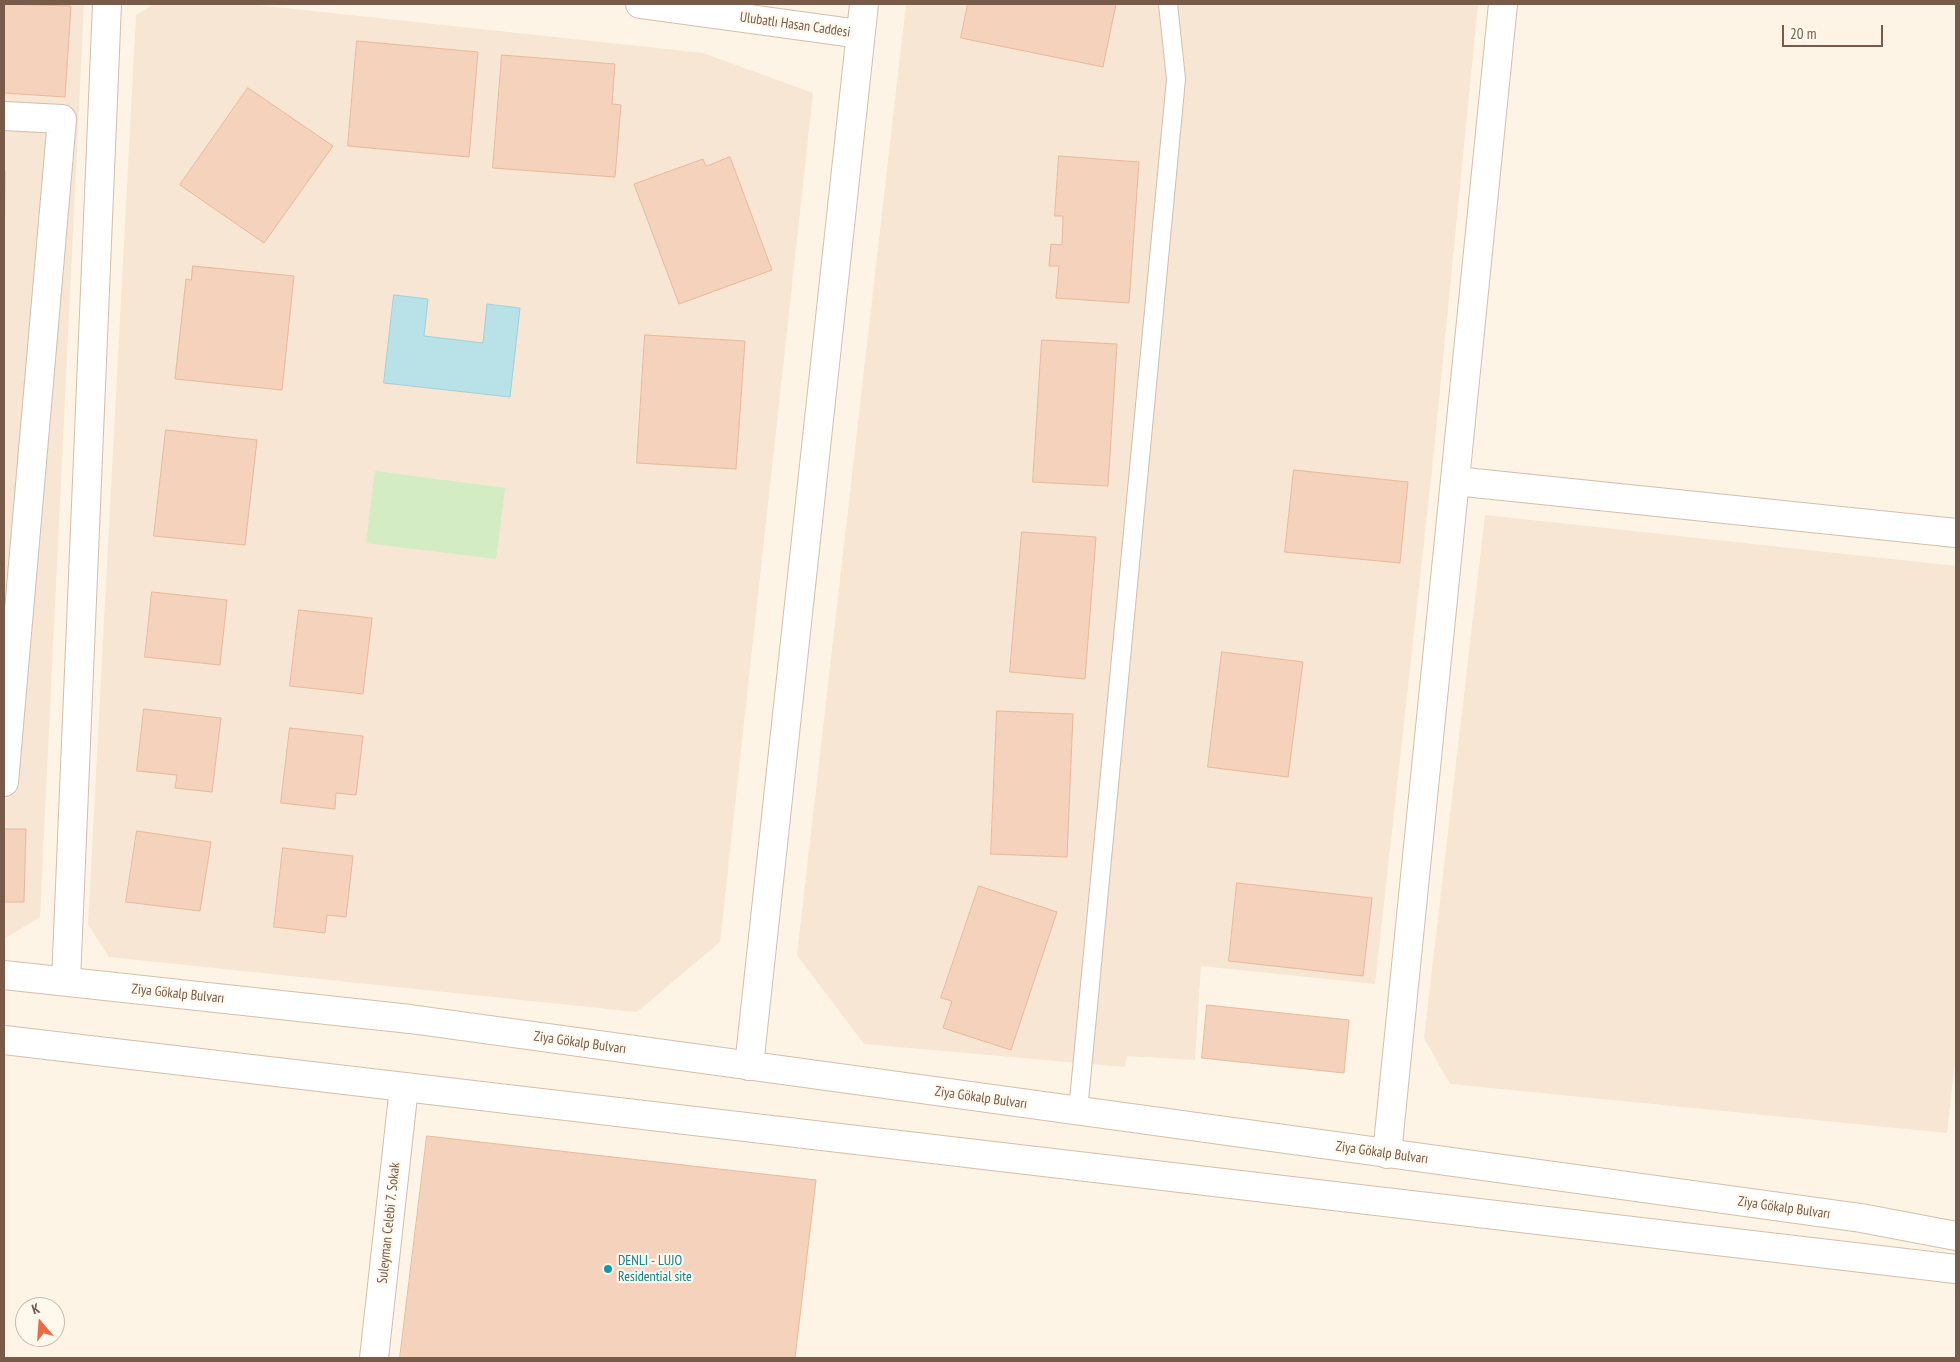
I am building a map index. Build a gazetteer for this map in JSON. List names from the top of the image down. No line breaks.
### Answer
{"streets":{"street":["Ulubatlı Hasan Caddesi","Ziya Gökalp Bulvarı","Suleyman Celebi 7. Sokak"]},"places":["DENLI - LUJO Residential site"],"scale_bar":"20 m","north":"top"}
